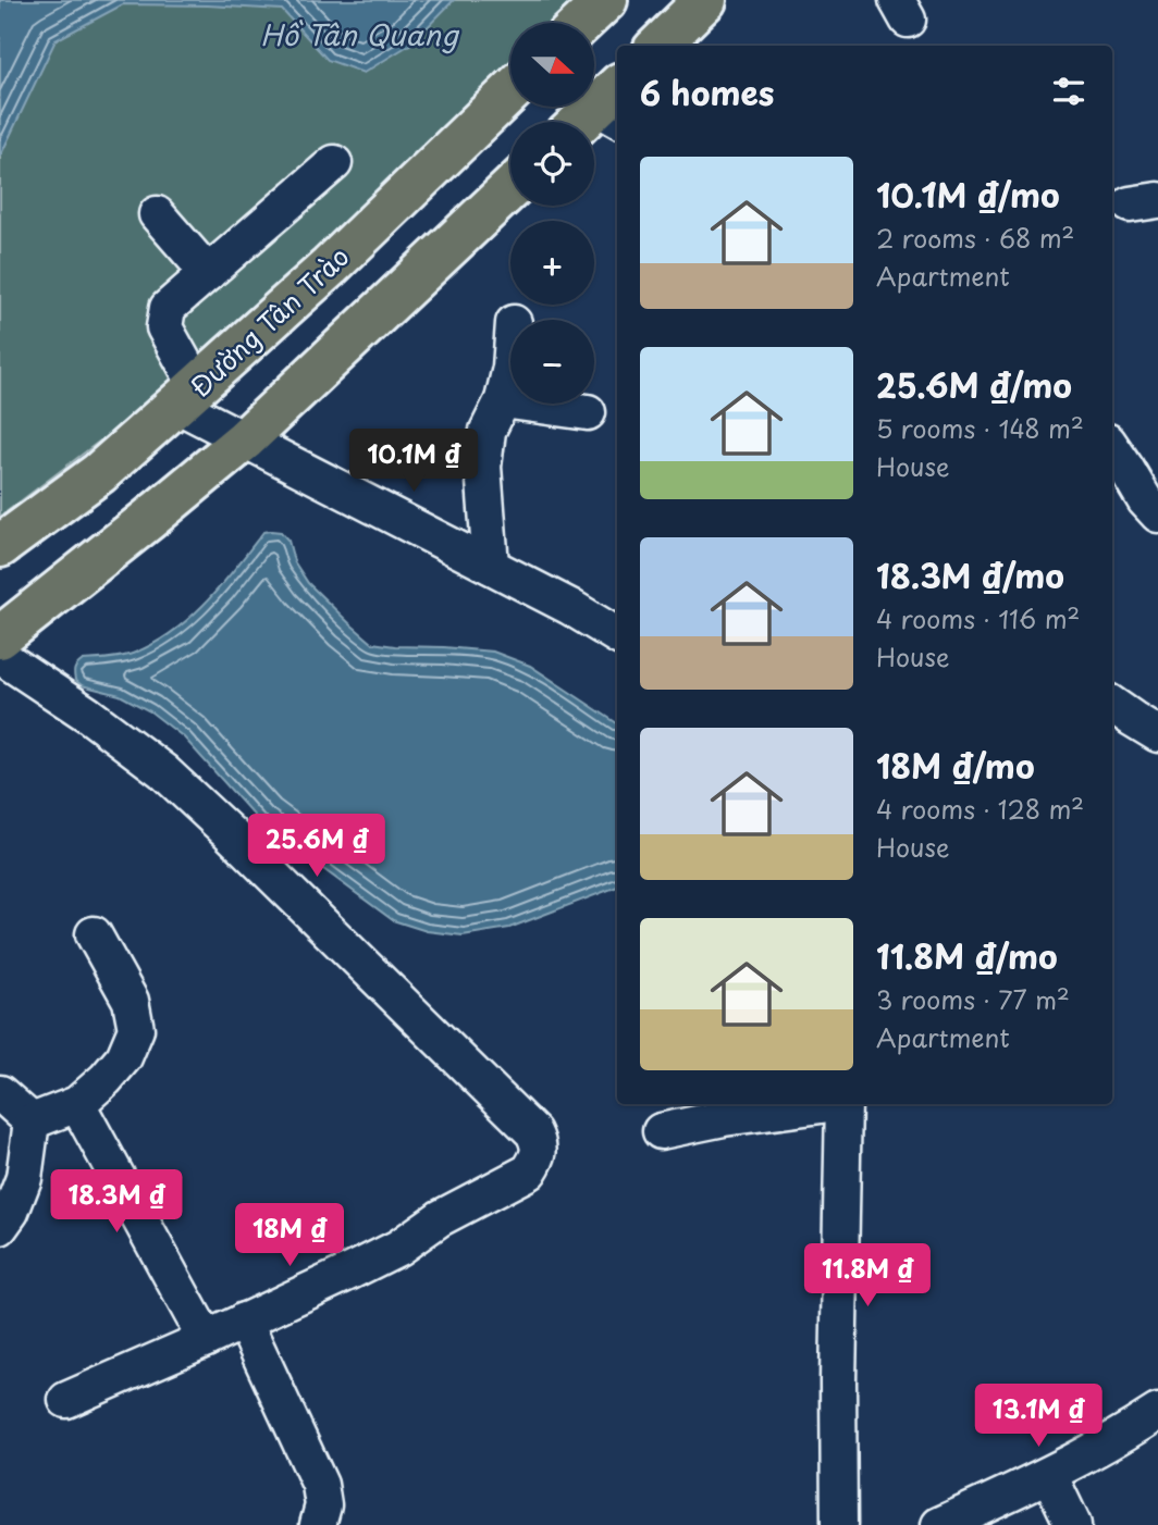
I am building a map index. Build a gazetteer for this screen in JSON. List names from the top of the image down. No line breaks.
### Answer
{"streets":{"main road":["Đường Tân Trào"]},"water":["Hồ Tân Quang"],"north":"right","page":{"map_buttons":["+","−"],"heading":"6 homes","list":[{"name":"10.1M ₫/mo","note":"2 rooms · 68 m² · Apartment"},{"name":"25.6M ₫/mo","note":"5 rooms · 148 m² · House"},{"name":"18.3M ₫/mo","note":"4 rooms · 116 m² · House"},{"name":"18M ₫/mo","note":"4 rooms · 128 m² · House"},{"name":"11.8M ₫/mo","note":"3 rooms · 77 m² · Apartment"}],"price":["10.1M ₫","25.6M ₫","18.3M ₫","18M ₫","11.8M ₫","13.1M ₫"]}}
